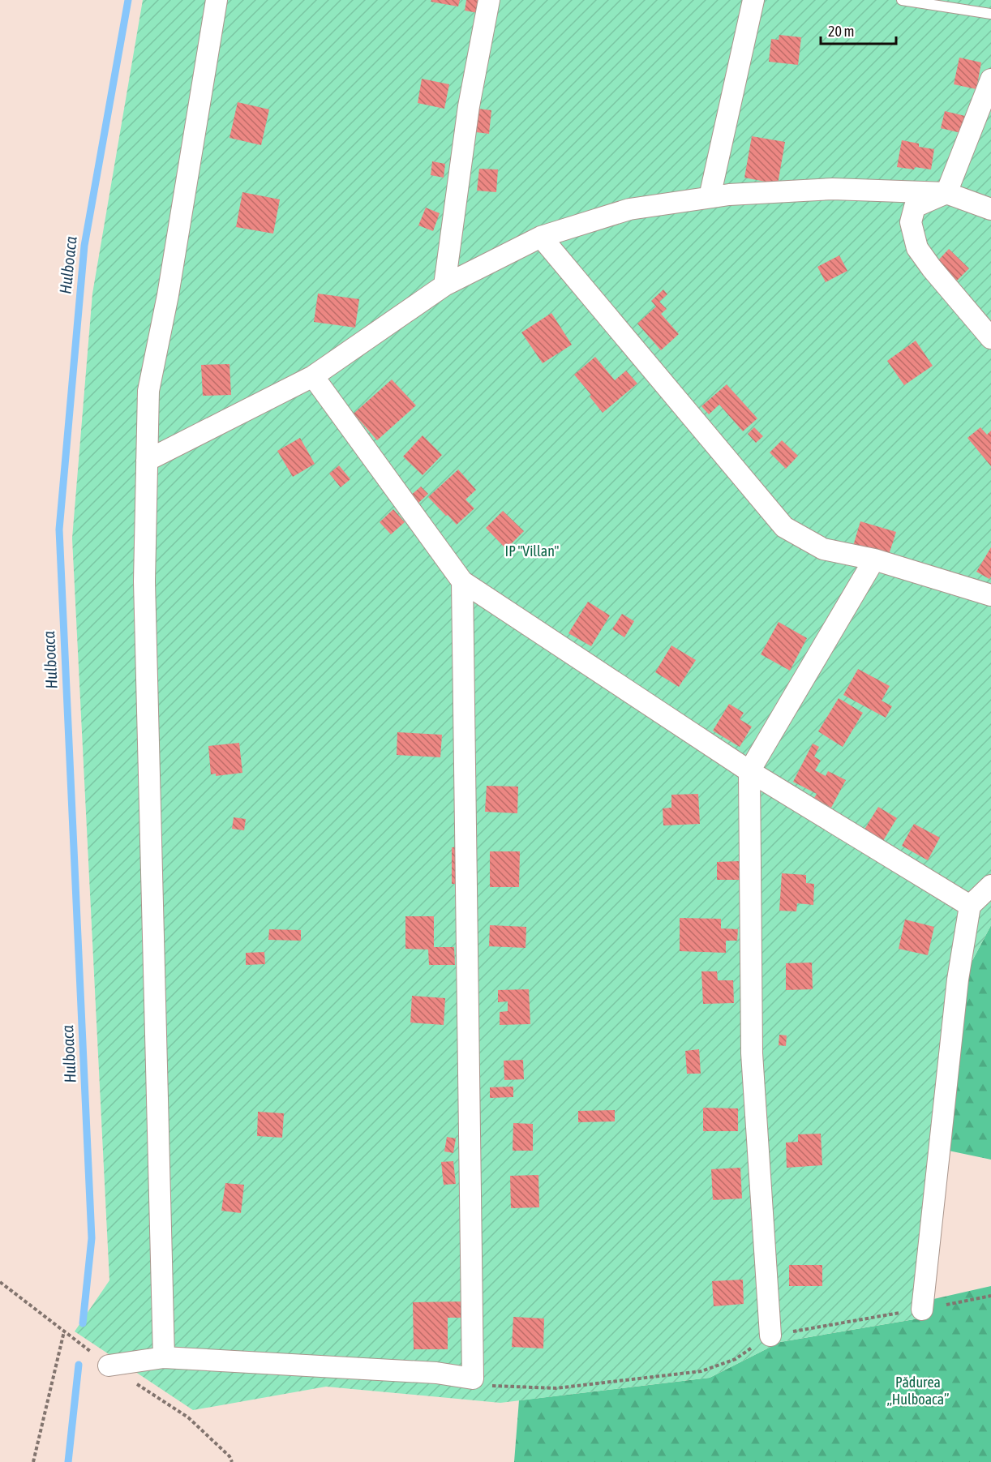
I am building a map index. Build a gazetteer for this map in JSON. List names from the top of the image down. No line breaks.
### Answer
{"water":["Hulboaca"],"parks":["IP \"Villan\"","Pădurea „Hulboaca”"],"scale_bar":"20 m"}
